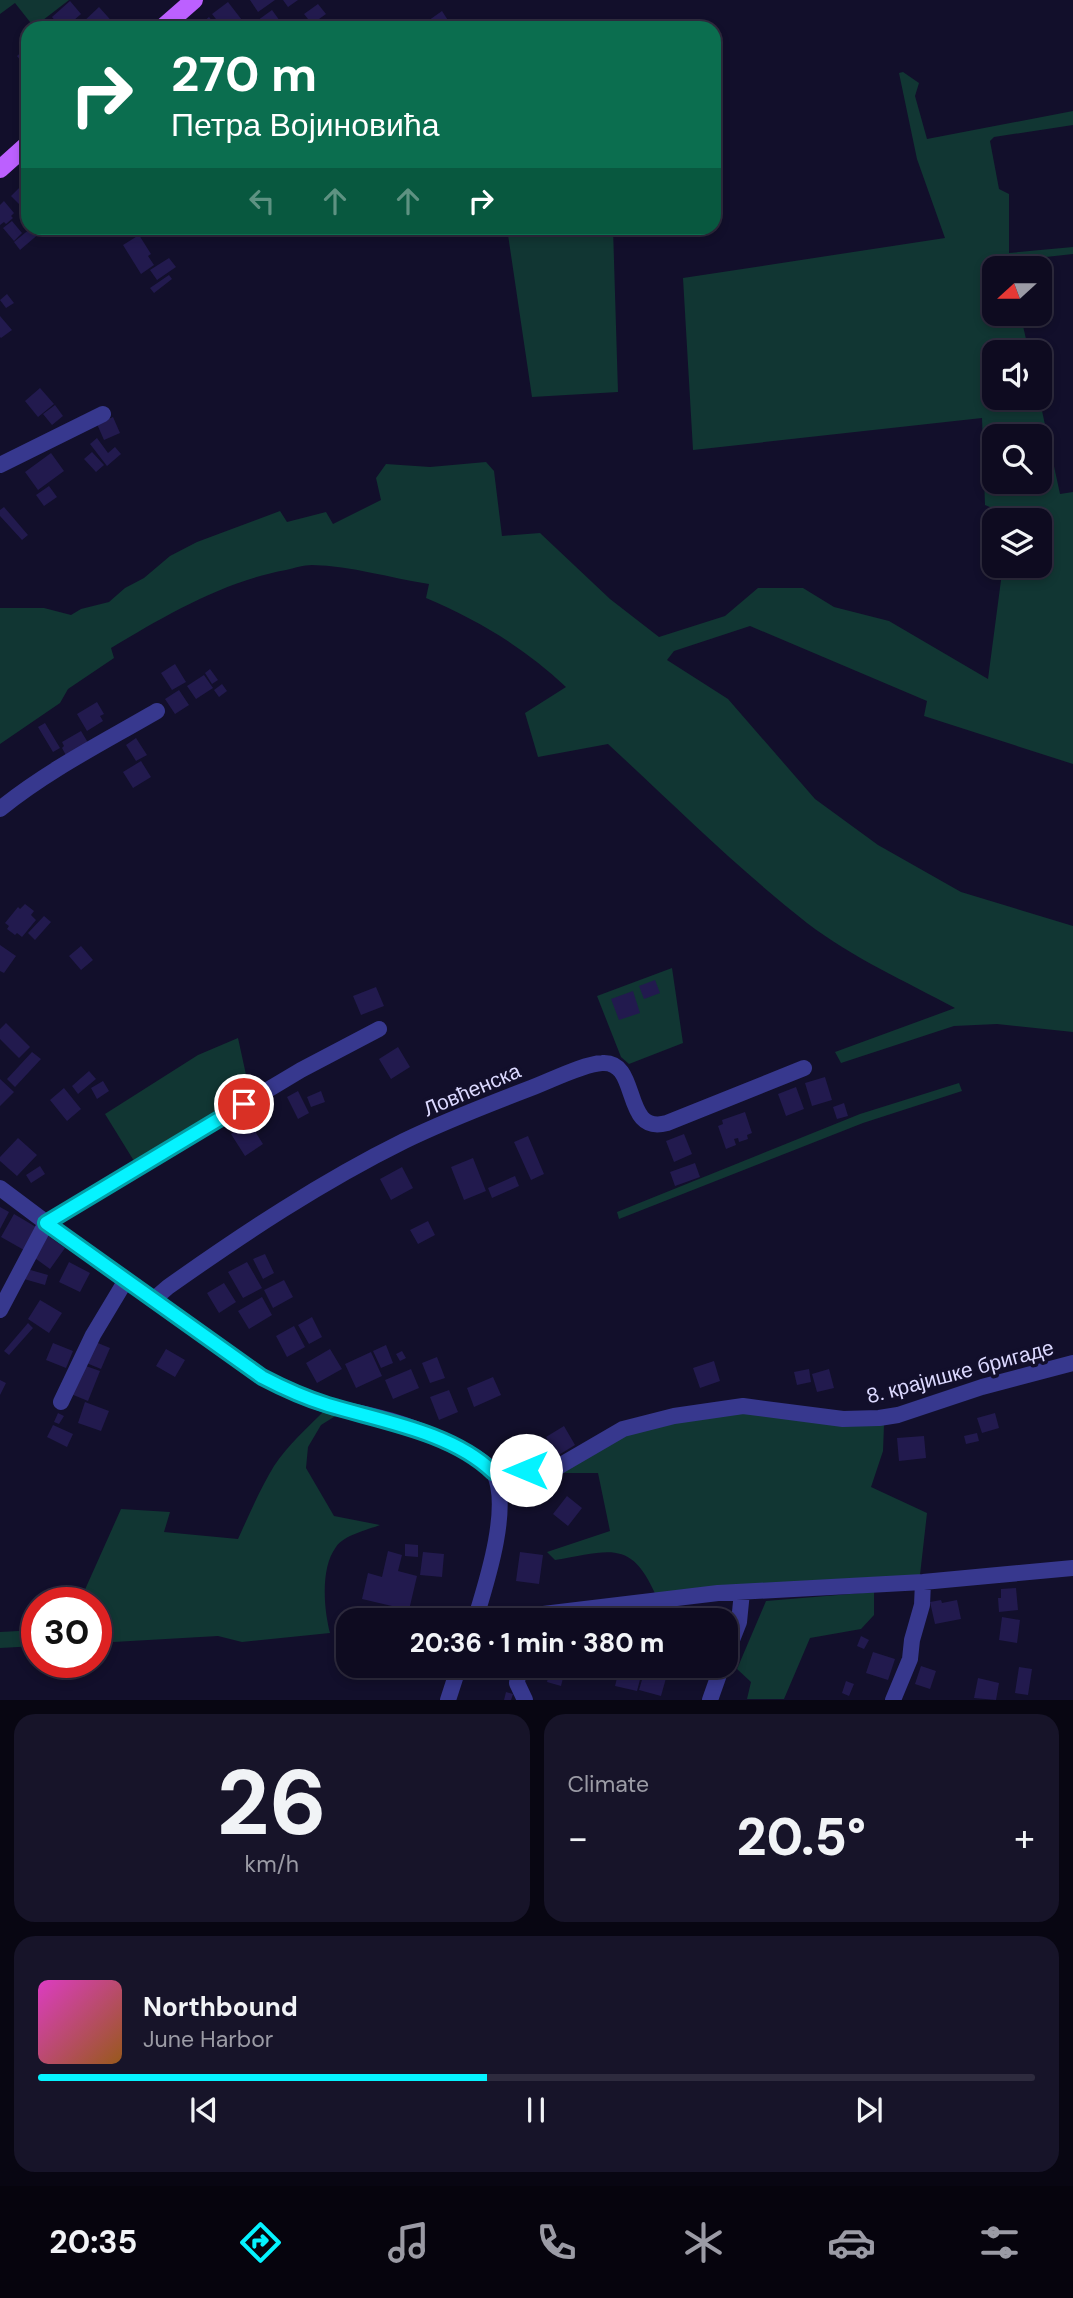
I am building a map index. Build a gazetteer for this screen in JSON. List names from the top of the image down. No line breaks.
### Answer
{"streets":{"street":["Ловћенска","8. крајишке бригаде"]},"north":"left","page":{"turn":["270 m","Петра Војиновића"],"limit":"30","trip":"20:36 · 1 min · 380 m","tile":[["26","km/h"],"Climate"],"heat":["−","20.5°","+"],"song":["Northbound","June Harbor"],"tabs":"20:35"}}
